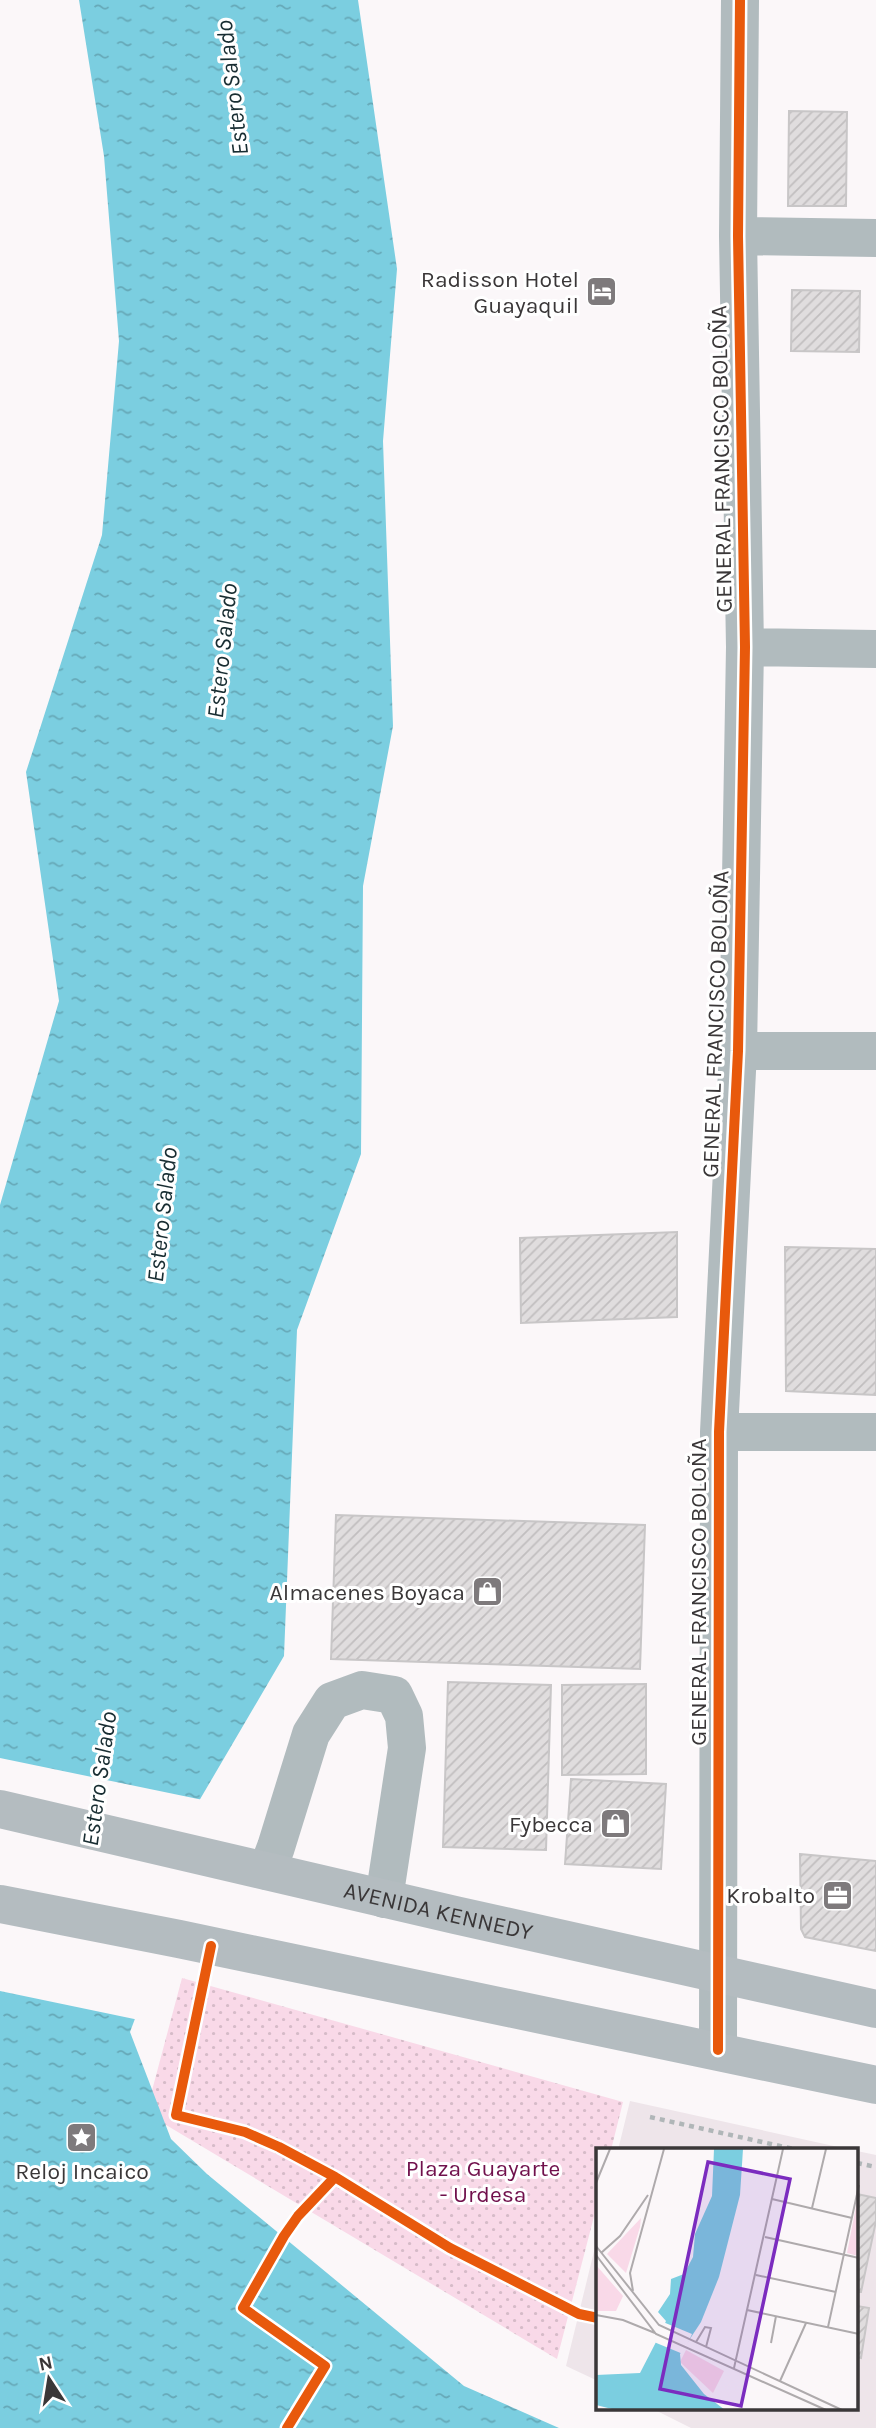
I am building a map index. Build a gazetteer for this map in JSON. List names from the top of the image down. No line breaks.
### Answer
{"streets":{"main road":["AVENIDA KENNEDY"],"street":["GENERAL FRANCISCO BOLOÑA"]},"crossings":[["GENERAL FRANCISCO BOLOÑA","AVENIDA KENNEDY"]],"water":["Estero Salado"],"parks":["Plaza Guayarte - Urdesa"],"places":{"hotel":["Radisson Hotel Guayaquil"],"shop":["Almacenes Boyaca","Fybecca"],"office":["Krobalto"],"place":["Reloj Incaico"]},"north":"top"}
